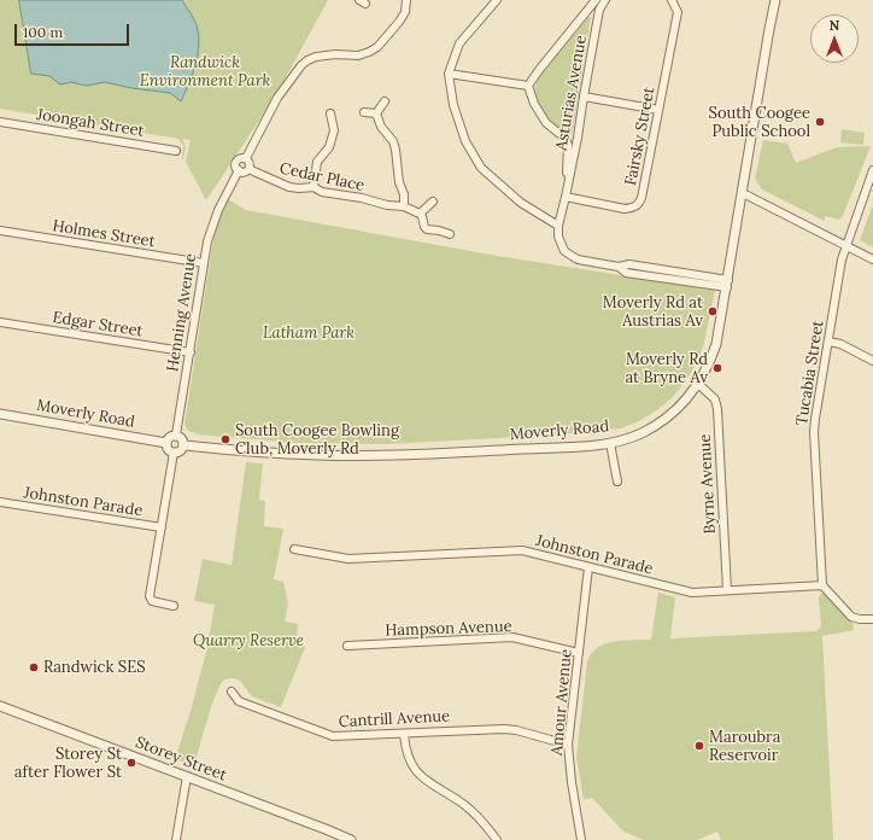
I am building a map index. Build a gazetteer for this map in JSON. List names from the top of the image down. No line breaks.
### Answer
{"streets":{"street":["Asturias Avenue","Joongah Street","Fairsky Street","Cedar Place","Holmes Street","Henning Avenue","Edgar Street","Tucabia Street","Moverly Road","Byrne Avenue","Johnston Parade","Hampson Avenue","Amour Avenue","Cantrill Avenue","Storey Street"]},"crossings":[["Asturias Avenue","Fairsky Street"],["Asturias Avenue","Moverly Road"],["Cedar Place","Henning Avenue"],["Holmes Street","Henning Avenue"],["Henning Avenue","Edgar Street"],["Henning Avenue","Moverly Road"],["Tucabia Street","Johnston Parade"],["Moverly Road","Byrne Avenue"],["Byrne Avenue","Johnston Parade"],["Johnston Parade","Amour Avenue"],["Hampson Avenue","Amour Avenue"],["Amour Avenue","Cantrill Avenue"]],"parks":["Randwick Environment Park","Latham Park","Quarry Reserve"],"places":["South Coogee Public School","Moverly Rd at Austrias Av","Moverly Rd at Bryne Av","South Coogee Bowling Club, Moverly Rd","Randwick SES","Maroubra Reservoir","Storey St after Flower St"],"scale_bar":"100 m","north":"top"}
